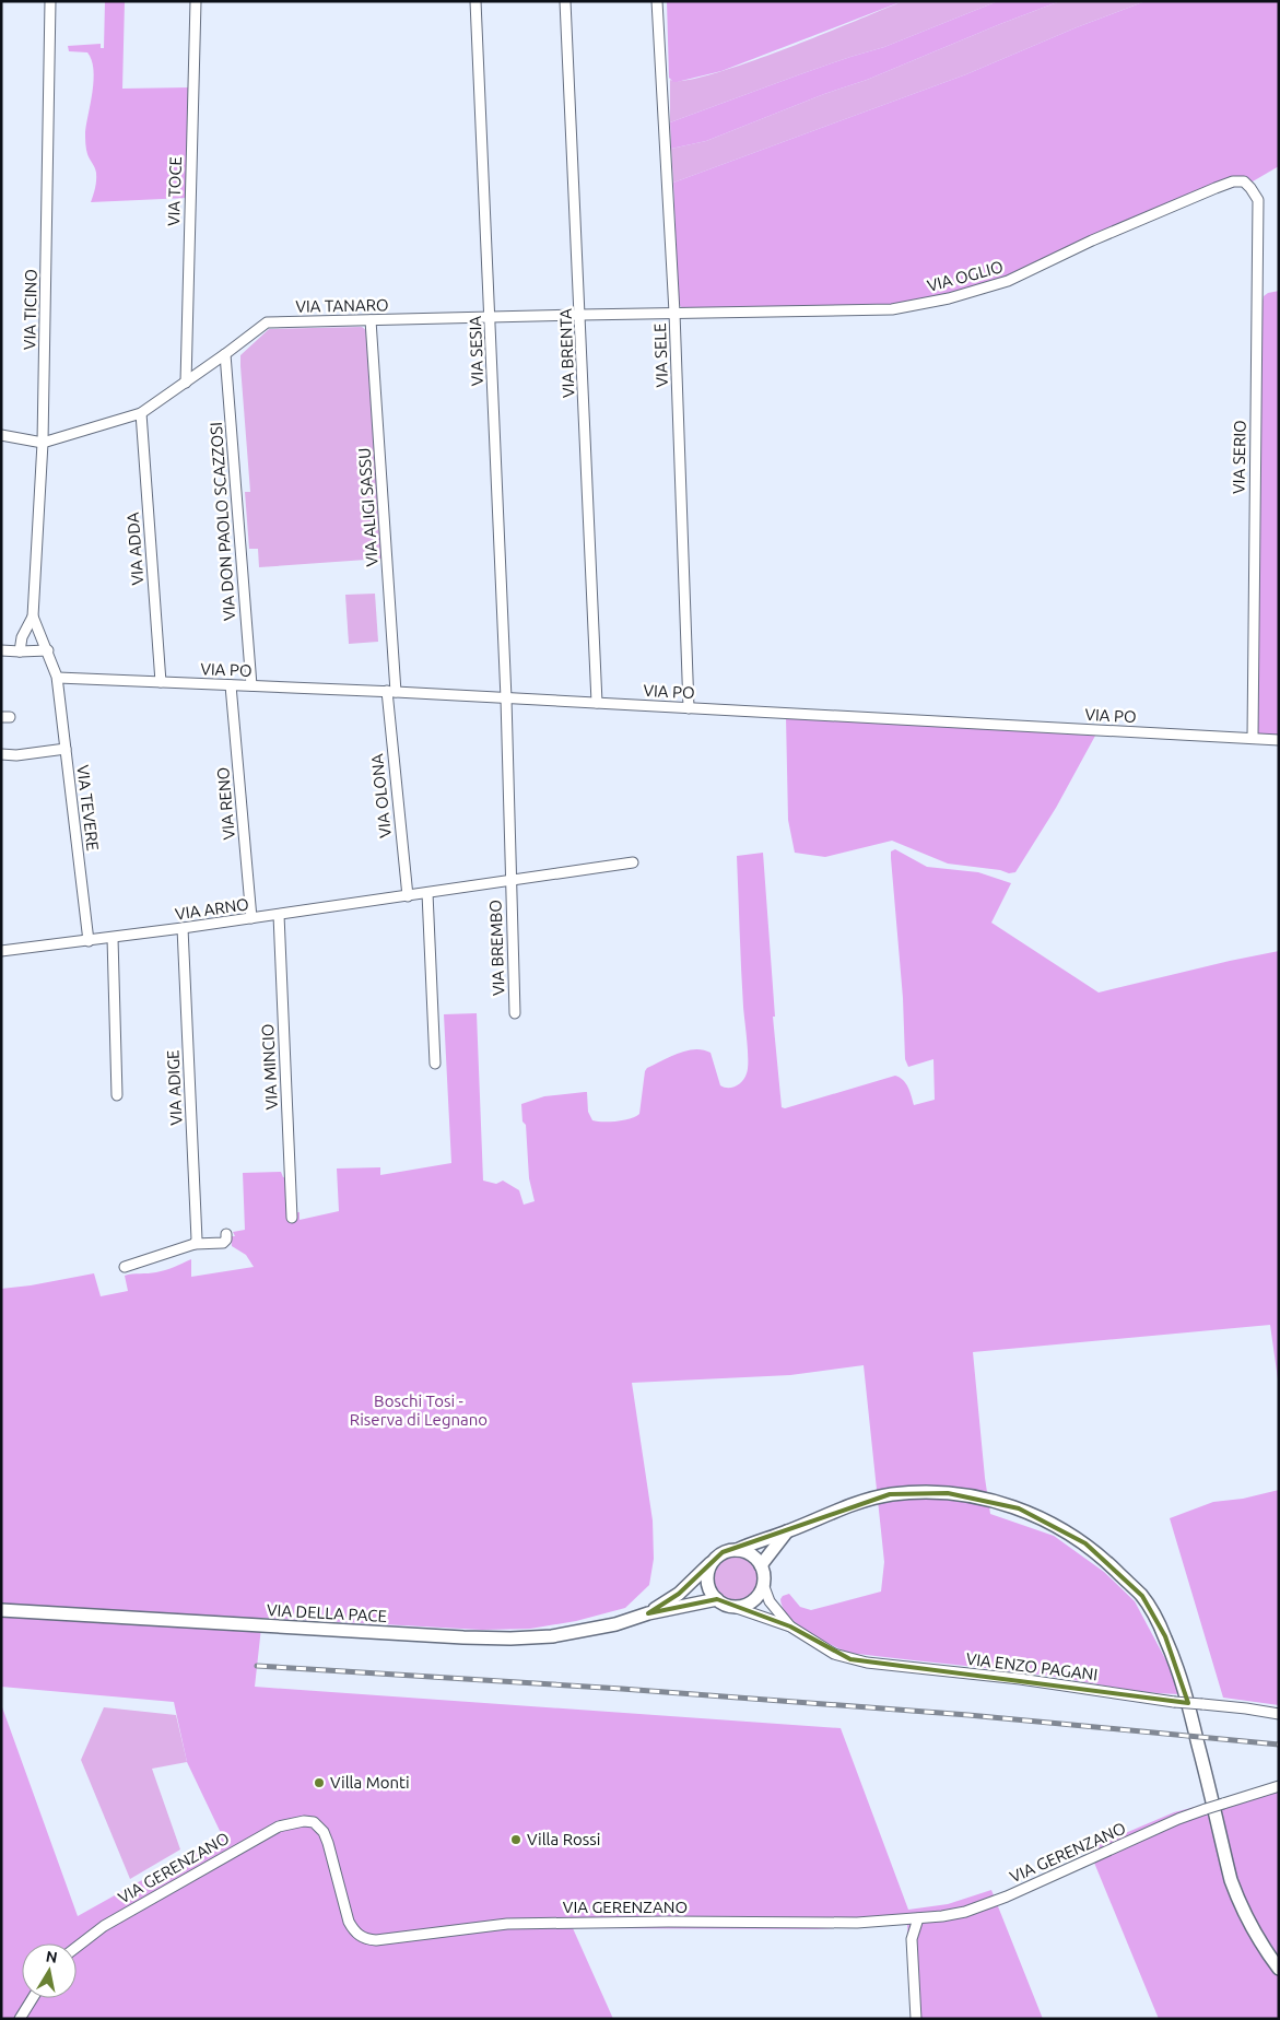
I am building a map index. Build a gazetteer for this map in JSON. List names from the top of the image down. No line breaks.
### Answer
{"streets":{"main road":["VIA DELLA PACE"],"street":["VIA TOCE","VIA OGLIO","VIA TANARO","VIA TICINO","VIA SESIA","VIA BRENTA","VIA SELE","VIA SERIO","VIA ALIGI SASSU","VIA DON PAOLO SCAZZOSI","VIA ADDA","VIA PO","VIA OLONA","VIA RENO","VIA TEVERE","VIA ARNO","VIA BREMBO","VIA MINCIO","VIA ADIGE","VIA ENZO PAGANI","VIA GERENZANO"]},"crossings":[["VIA TOCE","VIA TANARO"],["VIA OGLIO","VIA TANARO"],["VIA OGLIO","VIA SELE"],["VIA OGLIO","VIA SERIO"],["VIA TANARO","VIA TICINO"],["VIA TANARO","VIA SESIA"],["VIA TANARO","VIA BRENTA"],["VIA TANARO","VIA SELE"],["VIA TANARO","VIA ALIGI SASSU"],["VIA TANARO","VIA DON PAOLO SCAZZOSI"],["VIA TANARO","VIA ADDA"],["VIA TICINO","VIA TEVERE"],["VIA SESIA","VIA PO"],["VIA SESIA","VIA ARNO"],["VIA SESIA","VIA BREMBO"],["VIA BRENTA","VIA PO"],["VIA SELE","VIA PO"],["VIA SERIO","VIA PO"],["VIA ALIGI SASSU","VIA PO"],["VIA ALIGI SASSU","VIA OLONA"],["VIA DON PAOLO SCAZZOSI","VIA PO"],["VIA ADDA","VIA PO"],["VIA PO","VIA OLONA"],["VIA PO","VIA RENO"],["VIA PO","VIA TEVERE"],["VIA OLONA","VIA ARNO"],["VIA RENO","VIA ARNO"],["VIA TEVERE","VIA ARNO"],["VIA ARNO","VIA BREMBO"],["VIA ARNO","VIA MINCIO"],["VIA ARNO","VIA ADIGE"],["VIA DELLA PACE","VIA ENZO PAGANI"]],"parks":["Boschi Tosi - Riserva di Legnano"],"places":["Villa Monti","Villa Rossi"],"north":"top"}
